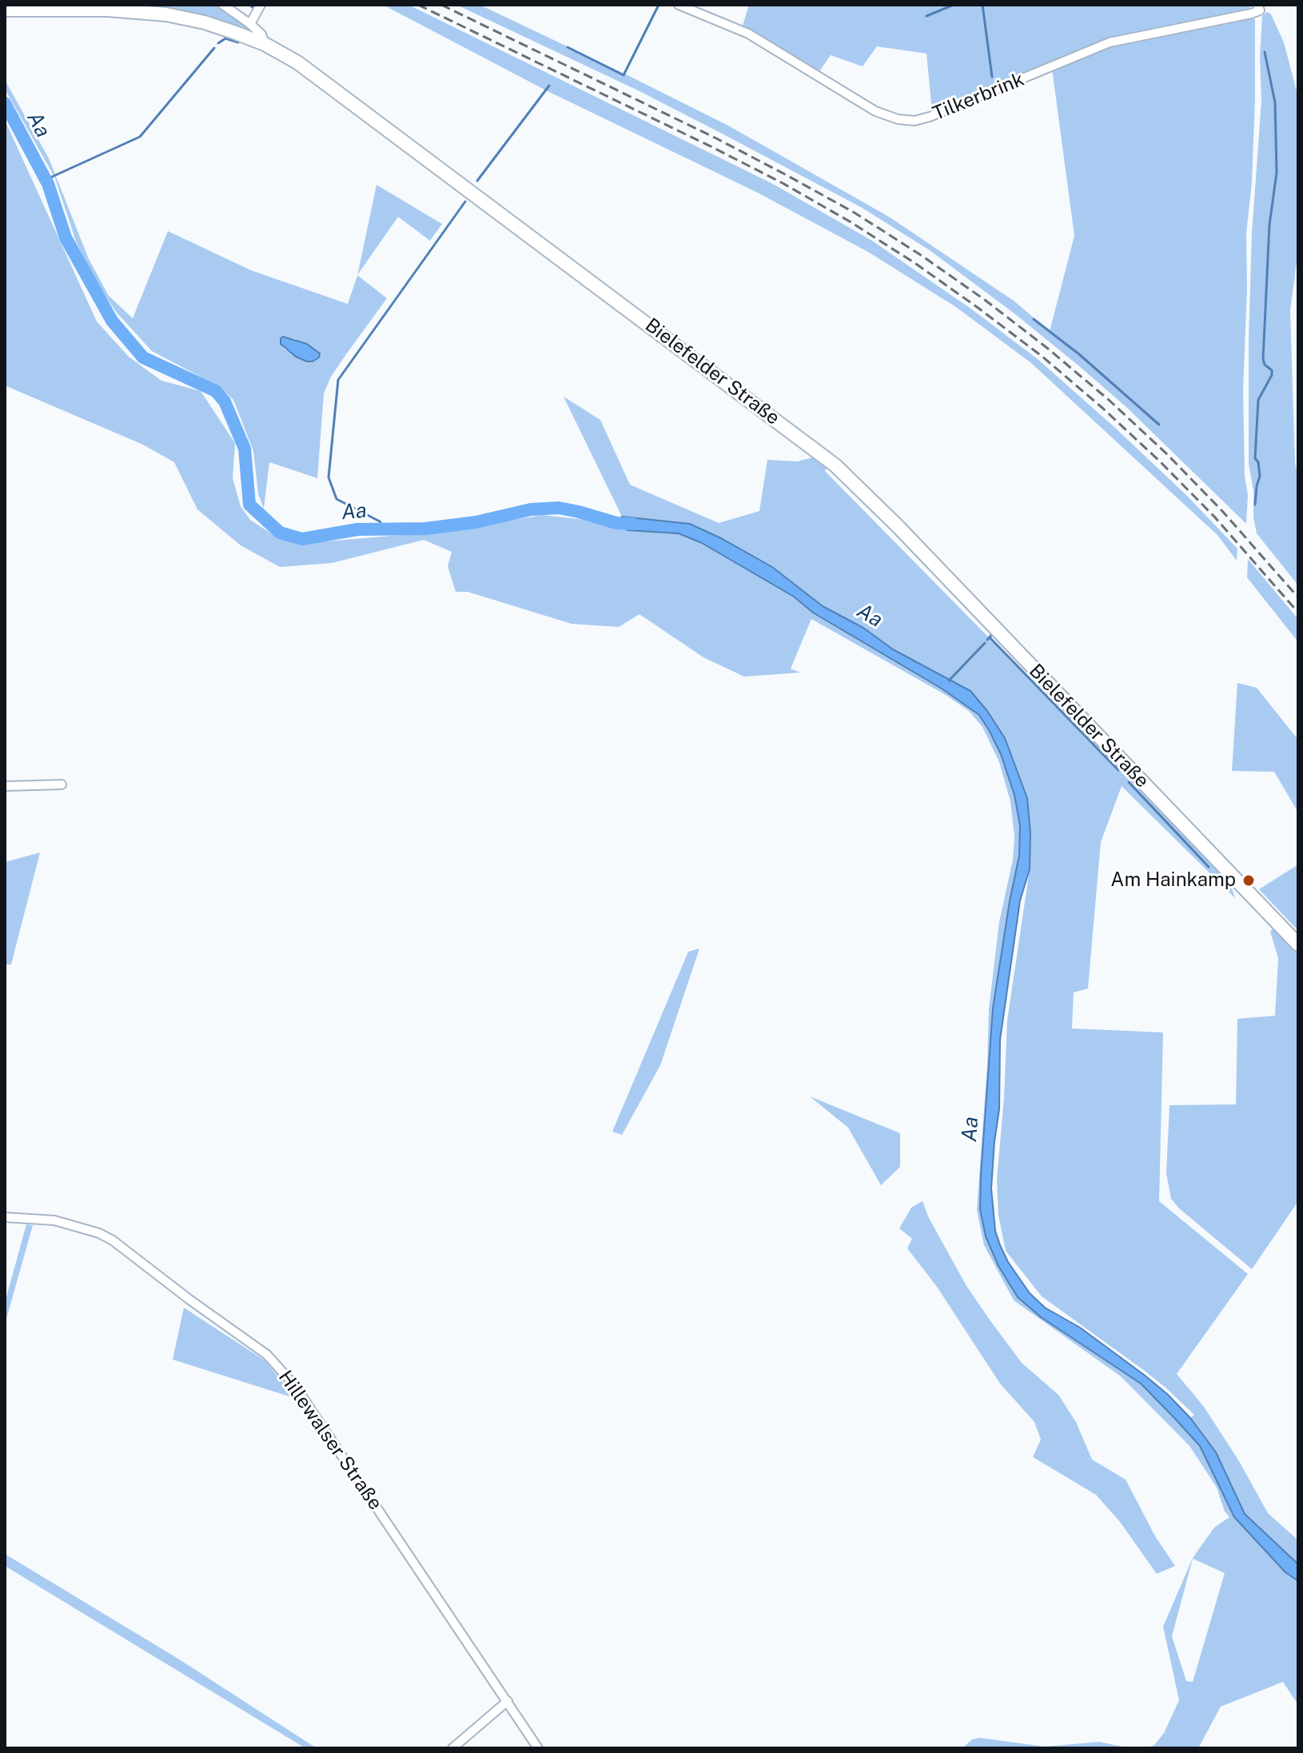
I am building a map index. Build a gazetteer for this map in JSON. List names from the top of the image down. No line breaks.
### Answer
{"streets":{"main road":["Bielefelder Straße"],"street":["Tilkerbrink","Hillewalser Straße"]},"water":["Aa"],"places":["Am Hainkamp"]}
